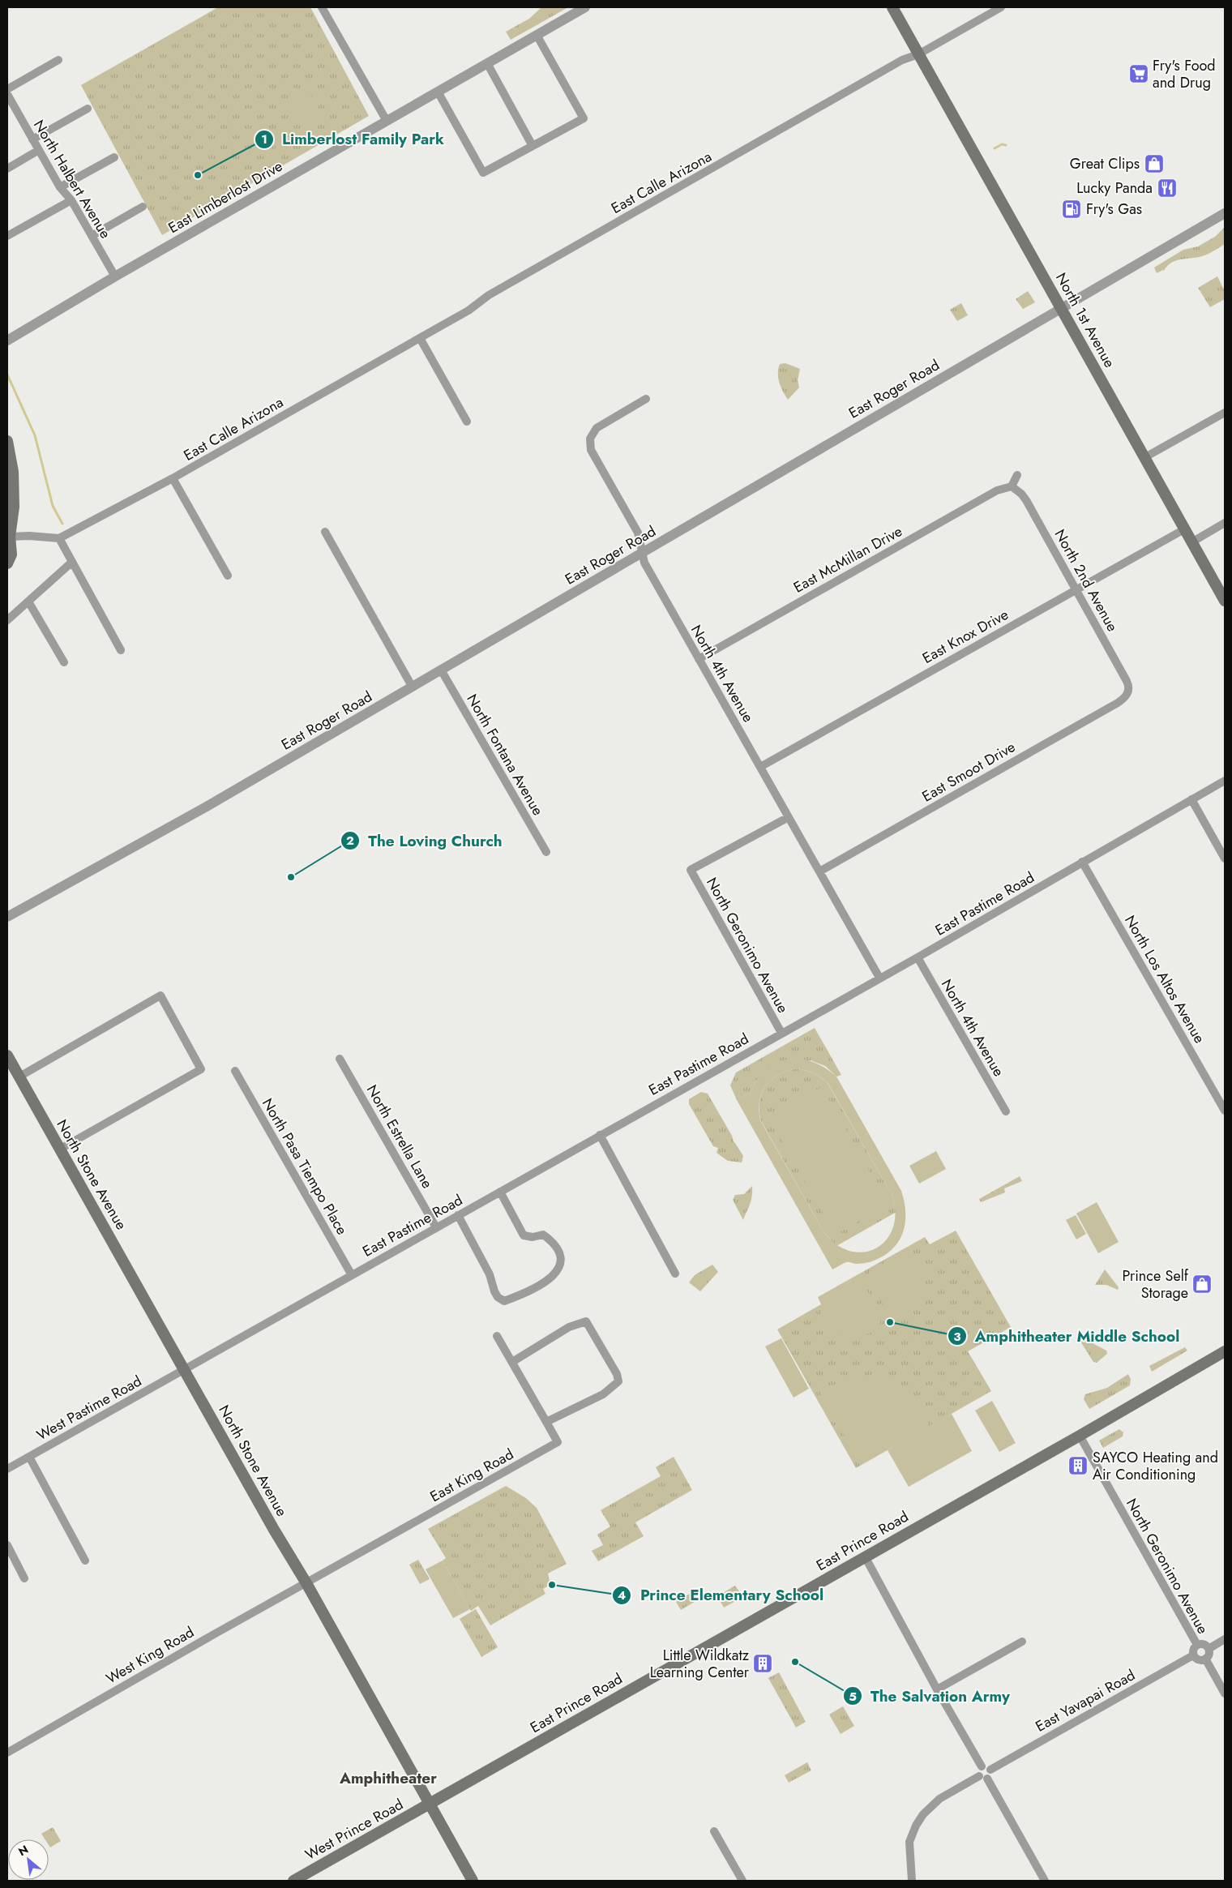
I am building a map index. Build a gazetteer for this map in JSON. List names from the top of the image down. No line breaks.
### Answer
{"streets":{"main road":["North 1st Avenue","North Stone Avenue","East Prince Road","West Prince Road"],"street":["North Halbert Avenue","East Calle Arizona","East Limberlost Drive","East Roger Road","East McMillan Drive","North 2nd Avenue","East Knox Drive","North 4th Avenue","North Fontana Avenue","East Smoot Drive","East Pastime Road","North Geronimo Avenue","North Los Altos Avenue","North Estrella Lane","North Pasa Tiempo Place","West Pastime Road","East King Road","West King Road","East Yavapai Road"]},"crossings":[["North Halbert Avenue","East Limberlost Drive"],["East Calle Arizona","North 1st Avenue"],["North 1st Avenue","East Roger Road"],["North 1st Avenue","East Knox Drive"],["East Roger Road","North 4th Avenue"],["East Roger Road","North Fontana Avenue"],["East McMillan Drive","North 2nd Avenue"],["East McMillan Drive","North 4th Avenue"],["North 2nd Avenue","East Knox Drive"],["North 2nd Avenue","East Smoot Drive"],["East Knox Drive","North 4th Avenue"],["North 4th Avenue","East Smoot Drive"],["North 4th Avenue","East Pastime Road"],["North 4th Avenue","North Geronimo Avenue"],["East Pastime Road","North Geronimo Avenue"],["East Pastime Road","North Los Altos Avenue"],["East Pastime Road","North Estrella Lane"],["East Pastime Road","North Pasa Tiempo Place"],["East Pastime Road","North Stone Avenue"],["East Pastime Road","West Pastime Road"],["North Geronimo Avenue","East Prince Road"],["North Geronimo Avenue","East Yavapai Road"],["North Stone Avenue","West Pastime Road"],["North Stone Avenue","East King Road"],["North Stone Avenue","East Prince Road"],["North Stone Avenue","West King Road"],["North Stone Avenue","West Prince Road"],["East King Road","West King Road"],["East Prince Road","West Prince Road"]],"districts":["Amphitheater"],"places":{"supermarket":["Fry's Food and Drug"],"shop":["Great Clips","Prince Self Storage"],"other":["Limberlost Family Park","The Loving Church","Amphitheater Middle School","Prince Elementary School","The Salvation Army"],"restaurant":["Lucky Panda"],"fuel station":["Fry's Gas"],"building":["SAYCO Heating and Air Conditioning","Little Wildkatz Learning Center"]},"north":"top left"}
